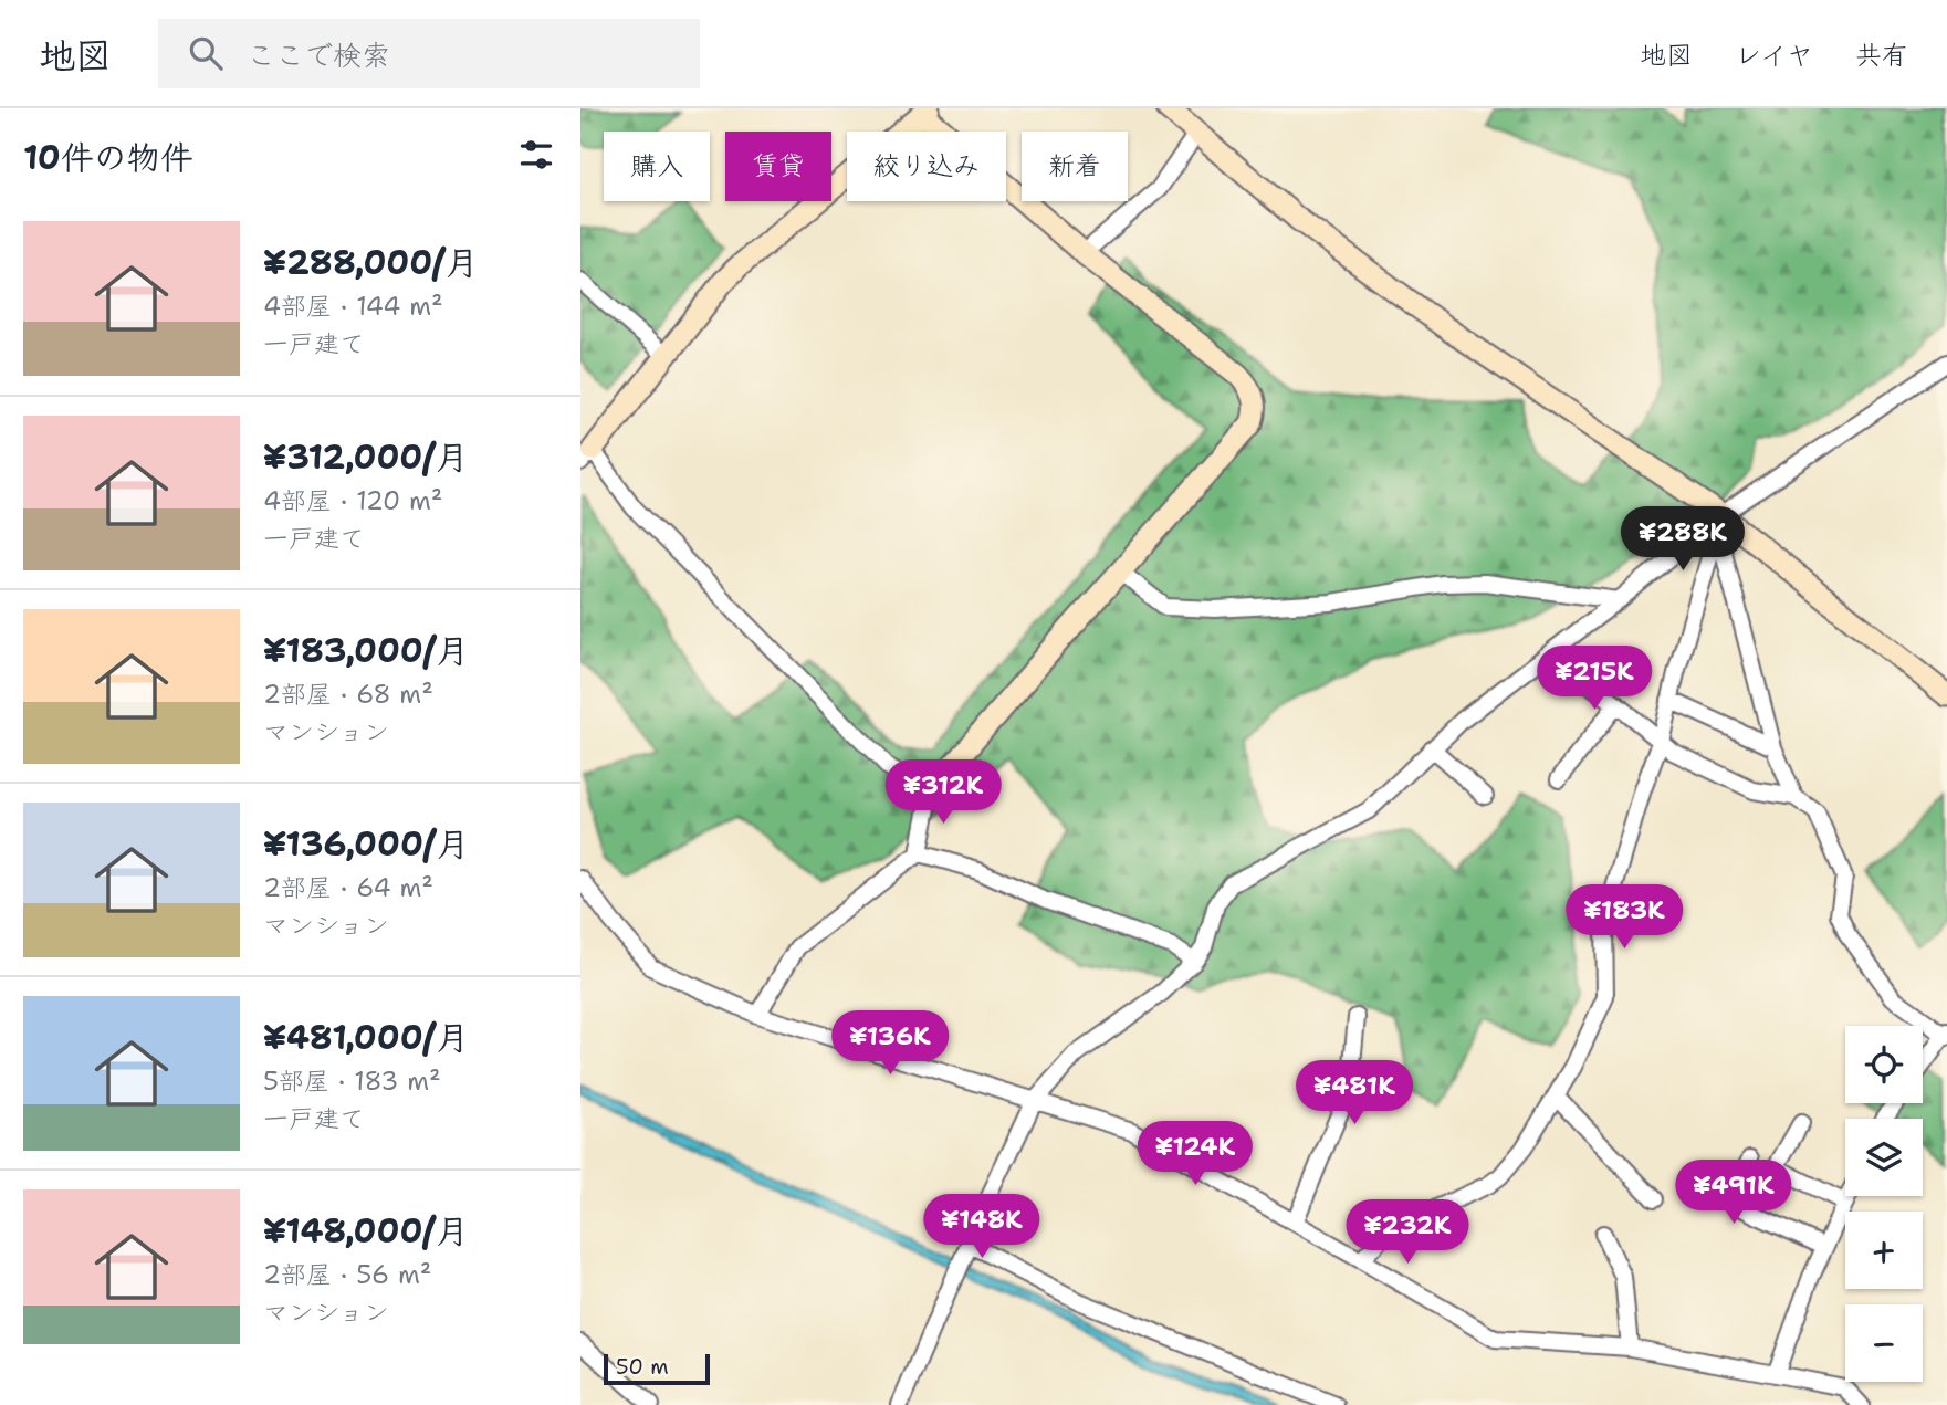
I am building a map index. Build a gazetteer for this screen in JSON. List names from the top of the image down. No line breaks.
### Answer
{"scale_bar":"50 m","page":{"header":"地図","search":"ここで検索","nav":["地図","レイヤ","共有"],"heading":"10件の物件","chip":["購入","賃貸","絞り込み","新着"],"list":[{"name":"¥288,000/月","note":"4部屋 · 144 m² · 一戸建て"},{"name":"¥312,000/月","note":"4部屋 · 120 m² · 一戸建て"},{"name":"¥183,000/月","note":"2部屋 · 68 m² · マンション"},{"name":"¥136,000/月","note":"2部屋 · 64 m² · マンション"},{"name":"¥481,000/月","note":"5部屋 · 183 m² · 一戸建て"},{"name":"¥148,000/月","note":"2部屋 · 56 m² · マンション"}],"price":["¥288K","¥215K","¥312K","¥183K","¥136K","¥481K","¥124K","¥491K","¥148K","¥232K"],"map_buttons":["+","−"],"scale":"50 m"}}
